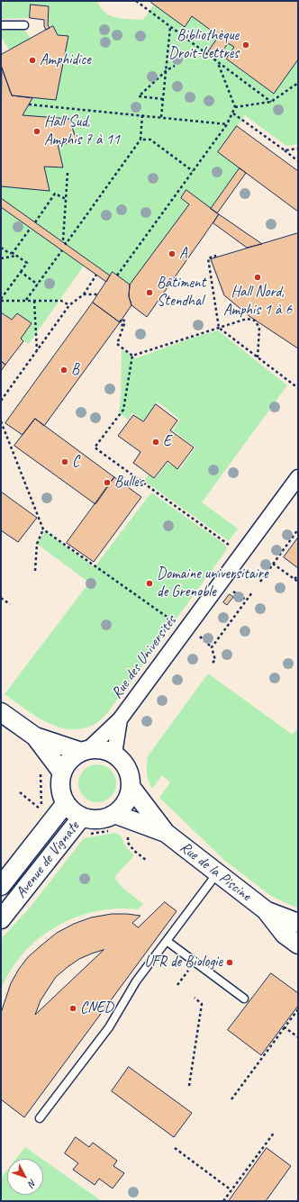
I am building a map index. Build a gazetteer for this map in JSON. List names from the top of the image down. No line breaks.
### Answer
{"streets":{"street":["Rue des Universités","Avenue de Vignate","Rue de la Piscine"]},"crossings":[["Rue des Universités","Avenue de Vignate"],["Rue des Universités","Rue de la Piscine"],["Avenue de Vignate","Rue de la Piscine"]],"places":["Bibliothèque Droit-Lettres","Amphidice","Hall Sud, Amphis 7 à 11","A","Hall Nord, Amphis 1 à 6","Bâtiment Stendhal","B","E","C","Bulles","Domaine universitaire de Grenoble","UFR de Biologie","CNED"],"north":"bottom right"}
